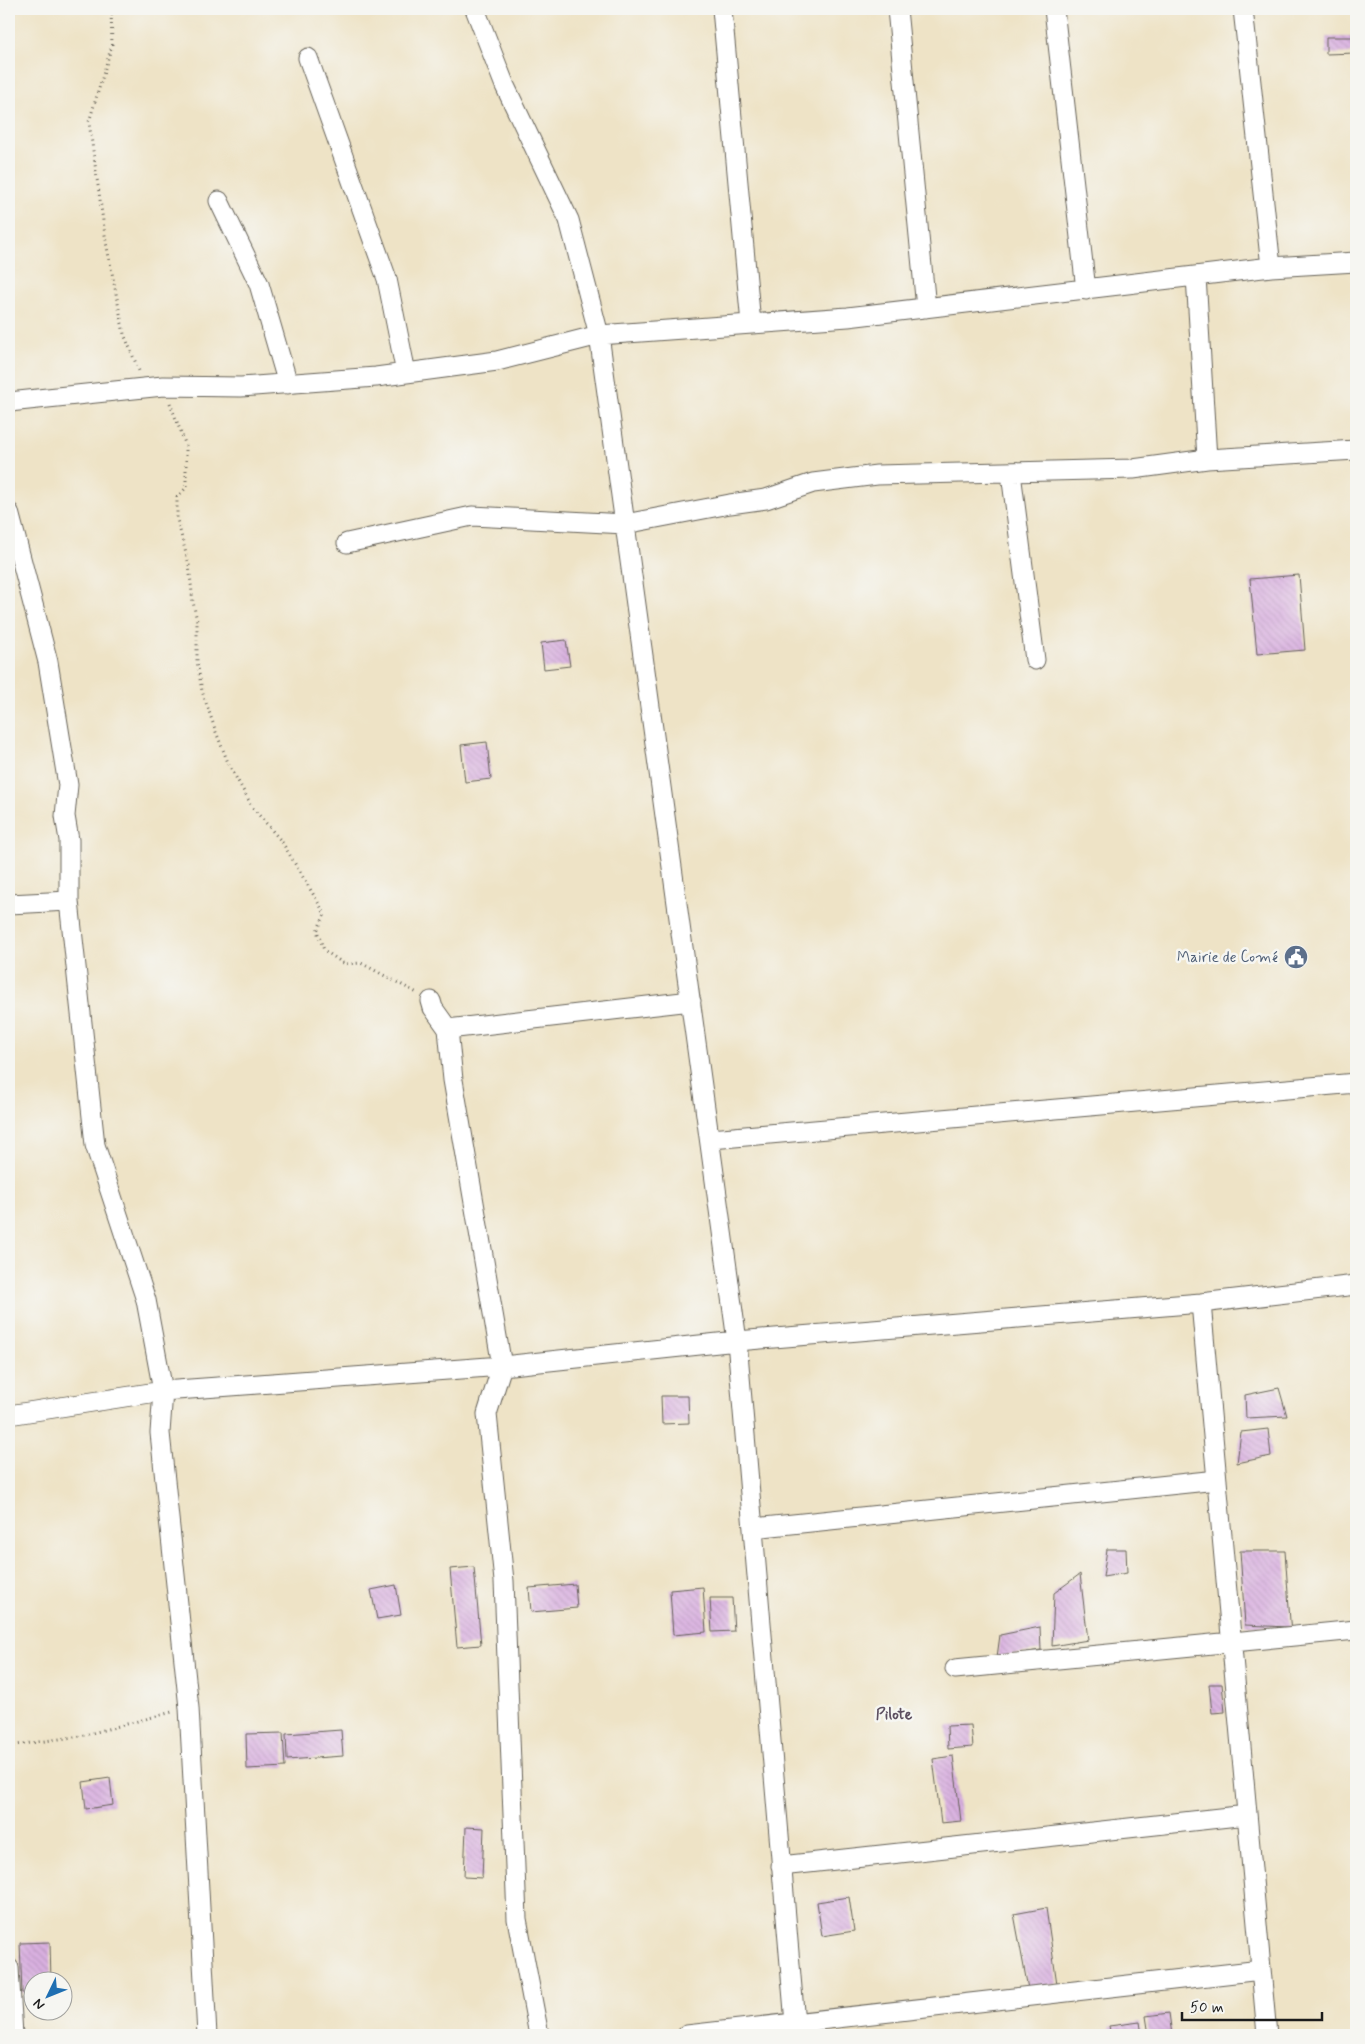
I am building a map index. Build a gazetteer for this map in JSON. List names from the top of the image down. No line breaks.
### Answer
{"districts":["Pilote"],"places":{"public building":["Mairie de Comé"]},"scale_bar":"50 m","north":"bottom left"}
